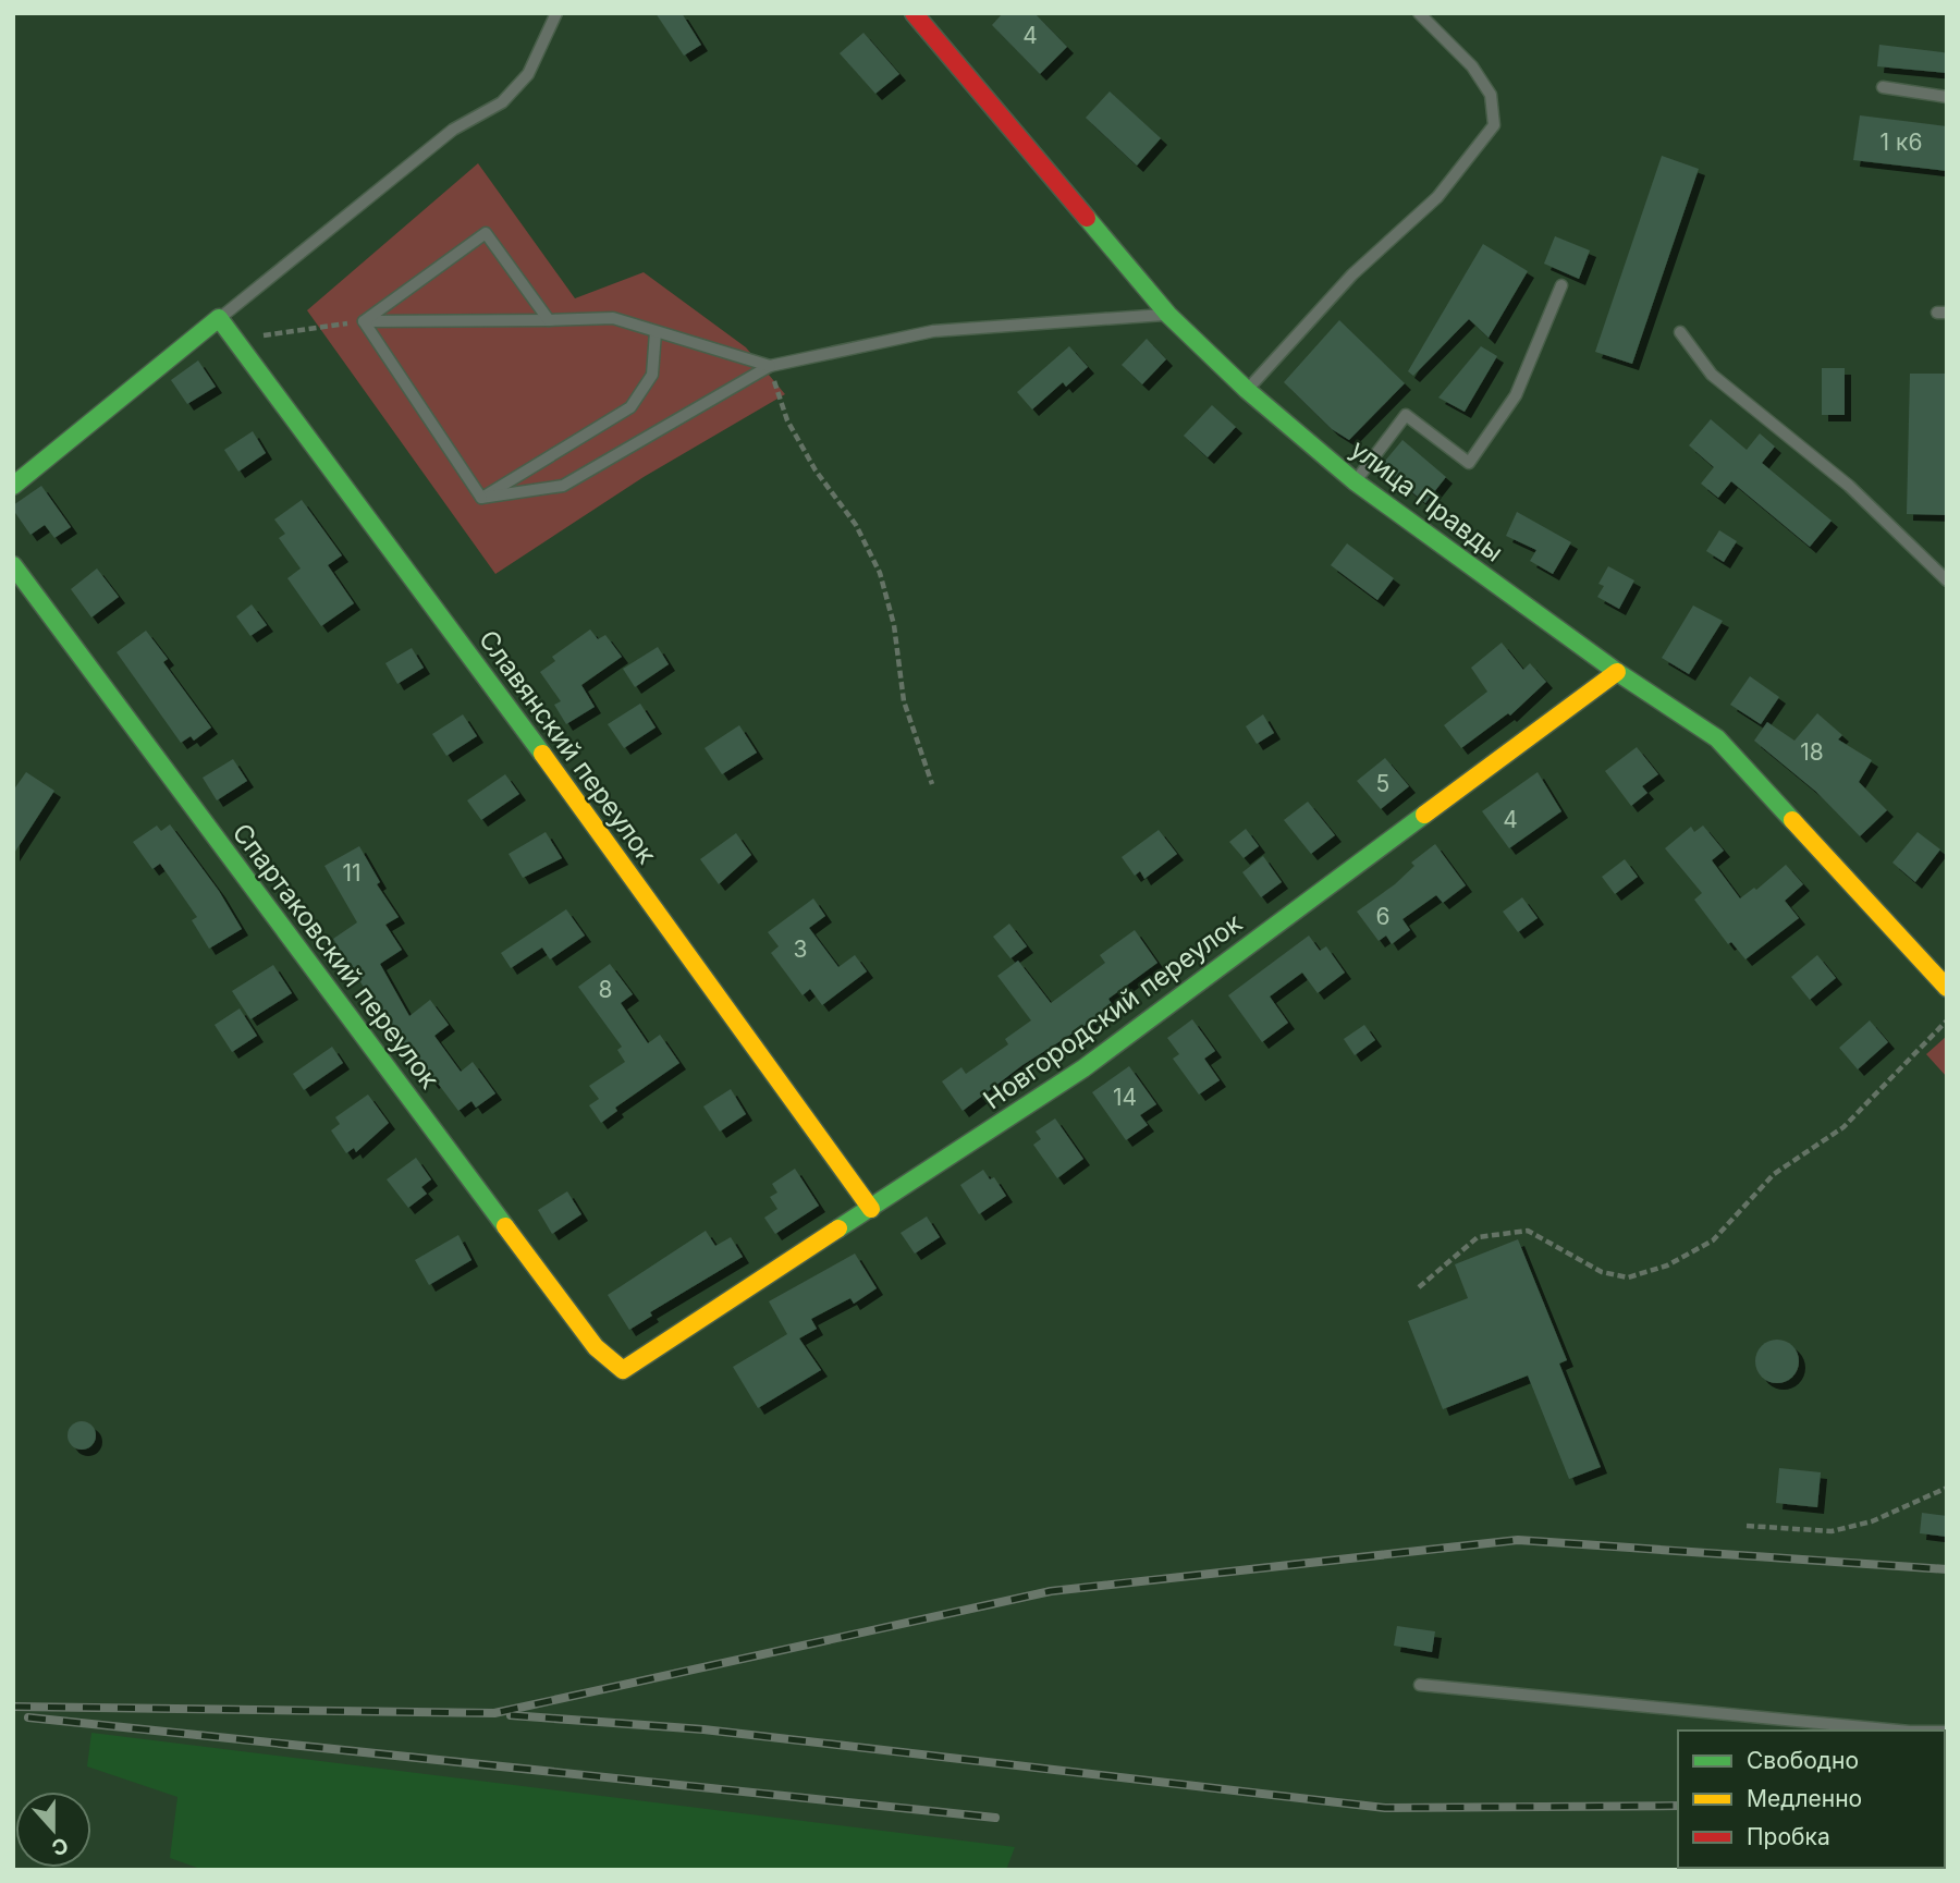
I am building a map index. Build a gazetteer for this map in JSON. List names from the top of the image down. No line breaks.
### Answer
{"streets":{"street":["улица Правды","Славянский переулок","Спартаковский переулок","Новгородский переулок"]},"crossings":[["улица Правды","Новгородский переулок"],["Славянский переулок","Новгородский переулок"],["Спартаковский переулок","Новгородский переулок"]],"house_numbers":["4","1 к6","18","5","4","11","6","3","8","14"],"legend":["Свободно","Медленно","Пробка"],"north":"bottom"}
